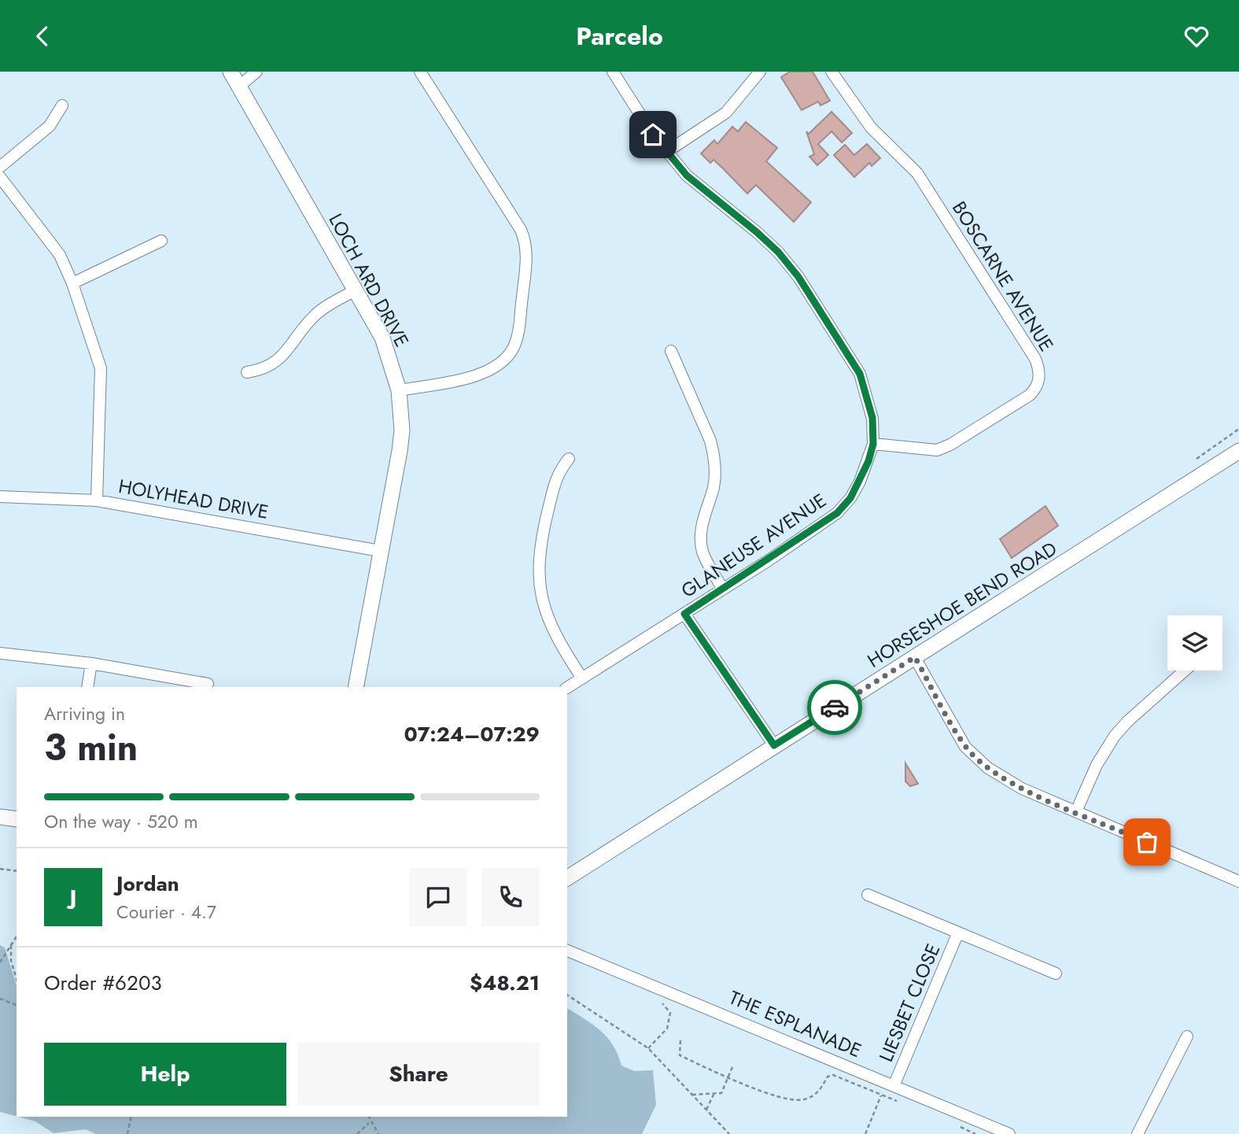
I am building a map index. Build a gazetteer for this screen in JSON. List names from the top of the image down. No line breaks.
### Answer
{"streets":{"street":["BOSCARNE AVENUE","LOCH ARD DRIVE","HOLYHEAD DRIVE","GLANEUSE AVENUE","HORSESHOE BEND ROAD","LIESBET CLOSE","THE ESPLANADE"]},"crossings":[["BOSCARNE AVENUE","GLANEUSE AVENUE"],["LOCH ARD DRIVE","HOLYHEAD DRIVE"],["LIESBET CLOSE","THE ESPLANADE"]],"page":{"header":"Parcelo","heading":["3 min","Arriving in","07:24–07:29"],"panel":["Jordan","Courier · 4.7","Order #6203","$48.21"],"bar":"On the way · 520 m","round":"J","buttons":["Help","Share"]}}
